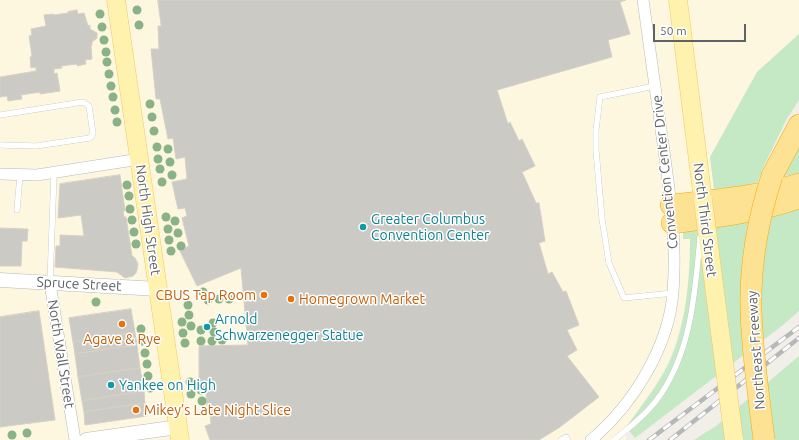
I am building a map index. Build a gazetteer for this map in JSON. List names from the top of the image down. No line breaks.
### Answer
{"streets":{"highway":["Northeast Freeway"],"main road":["North High Street","North Third Street"],"street":["Convention Center Drive","Spruce Street","North Wall Street"]},"crossings":[["North High Street","Spruce Street"],["Spruce Street","North Wall Street"]],"places":["Greater Columbus Convention Center","CBUS Tap Room","Homegrown Market","Agave & Rye","Arnold Schwarzenegger Statue","Yankee on High","Mikey’s Late Night Slice"],"scale_bar":"50 m"}
